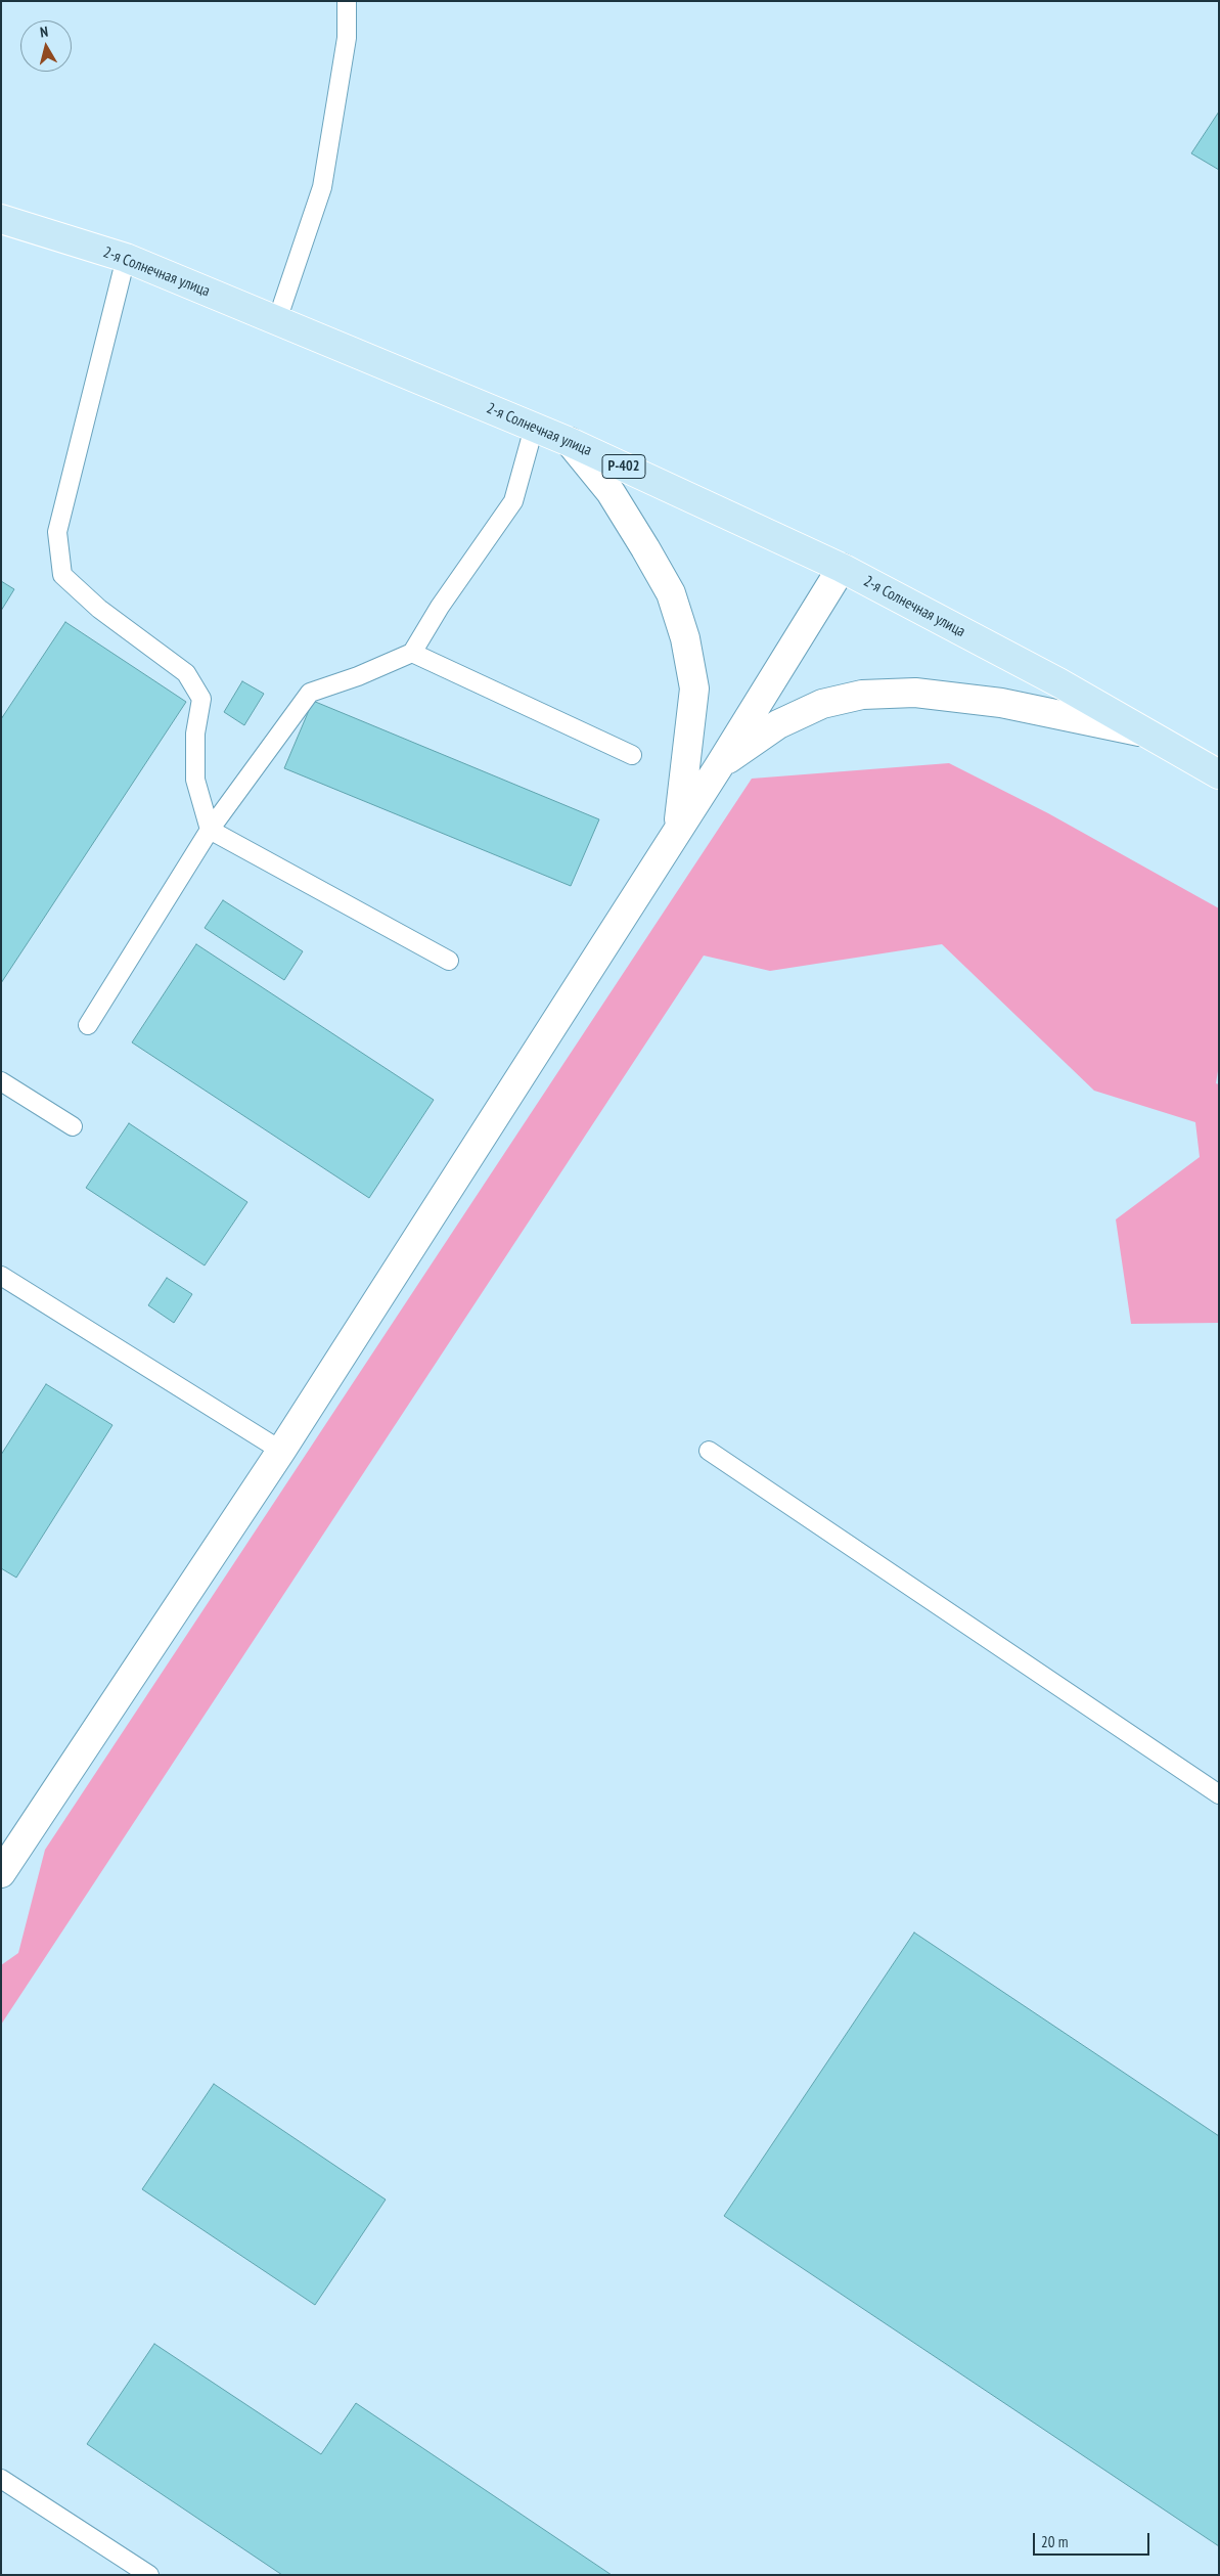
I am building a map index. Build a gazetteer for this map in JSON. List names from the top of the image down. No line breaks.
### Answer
{"streets":{"main road":["2-я Солнечная улица","Р-402"]},"scale_bar":"20 m","north":"top"}
